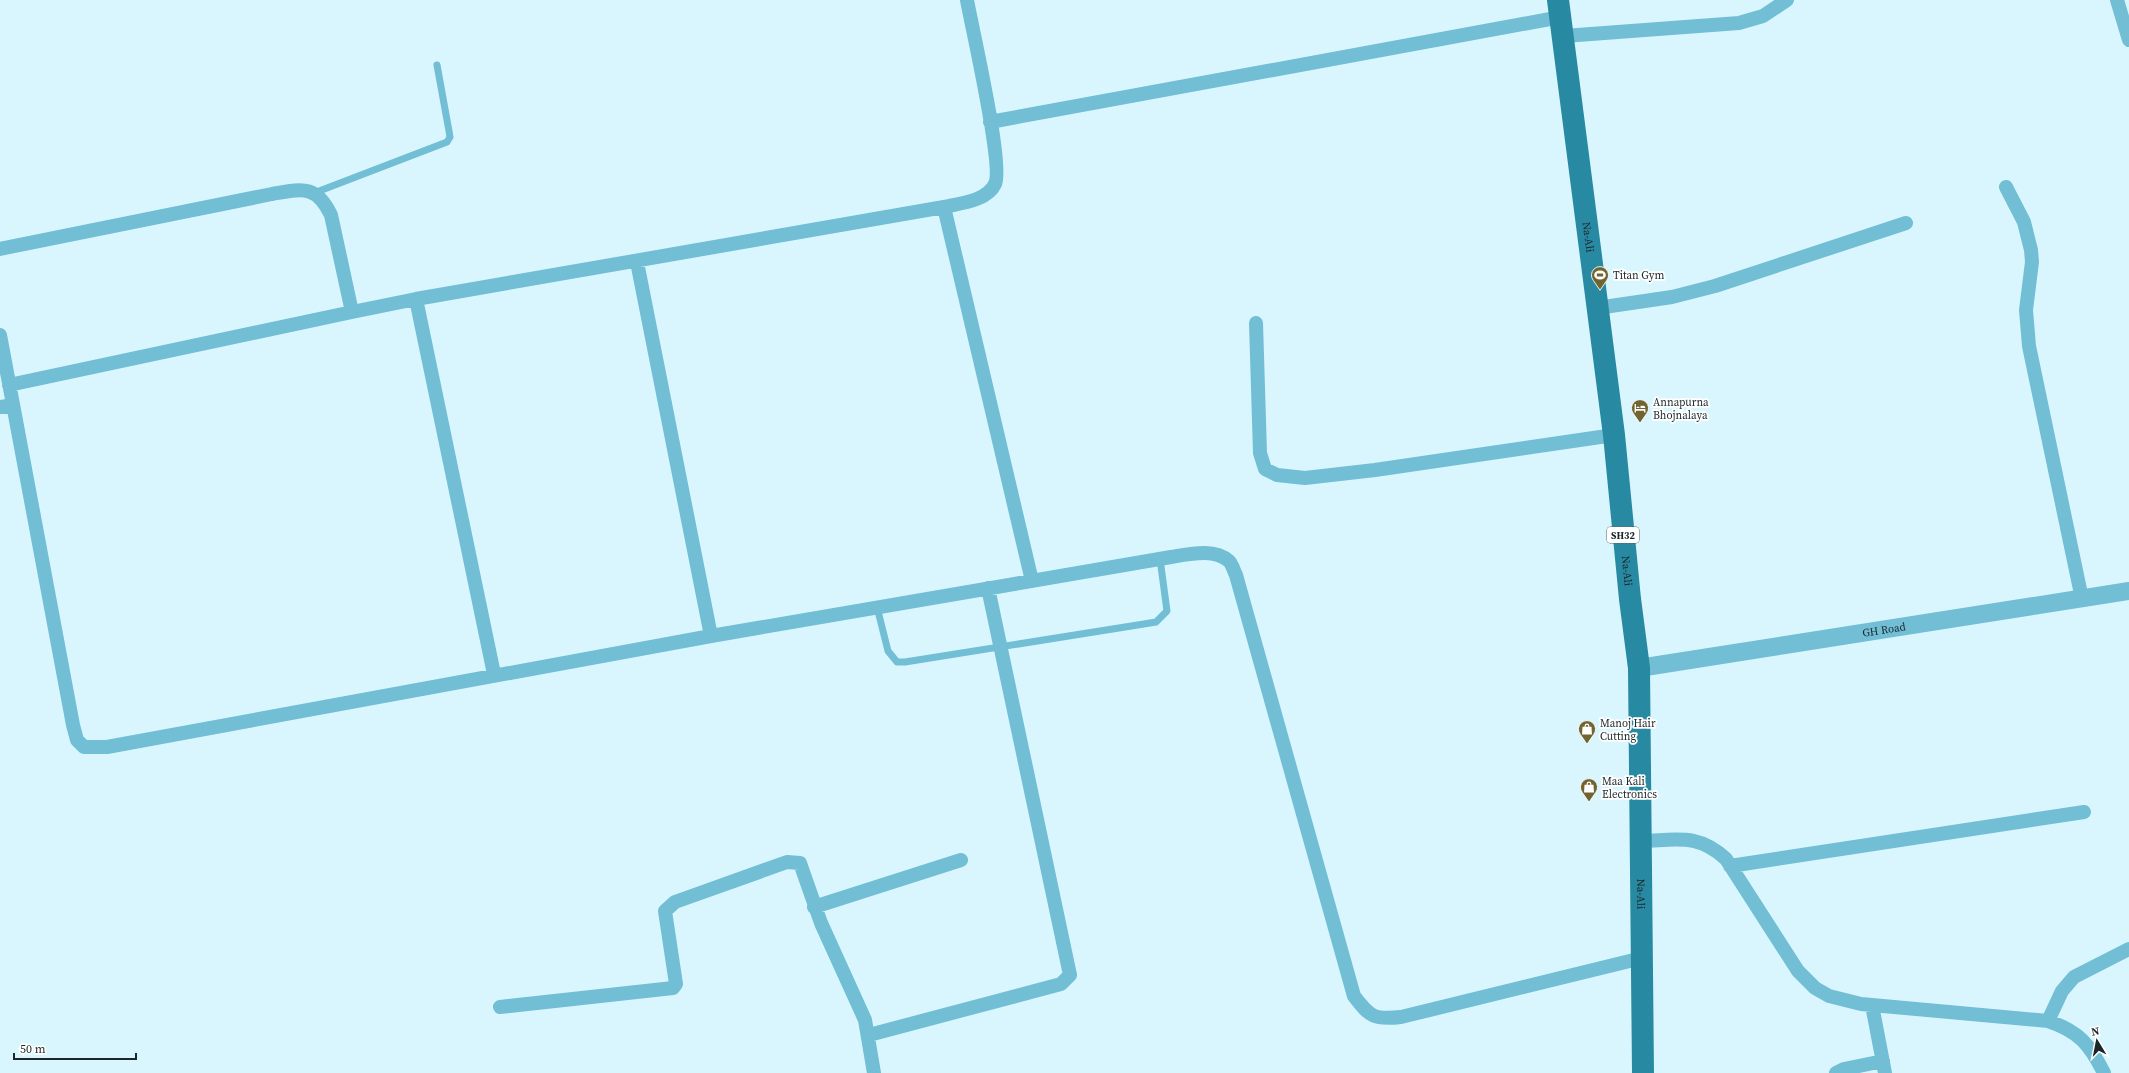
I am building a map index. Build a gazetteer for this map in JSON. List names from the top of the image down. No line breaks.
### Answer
{"streets":{"main road":["Na-Ali","SH32"],"street":["GH Road"]},"crossings":[["Na-Ali","GH Road"]],"places":{"sports":["Titan Gym"],"hotel":["Annapurna Bhojnalaya"],"shop":["Manoj Hair Cutting","Maa Kali Electronics"]},"scale_bar":"50 m","north":"top"}
